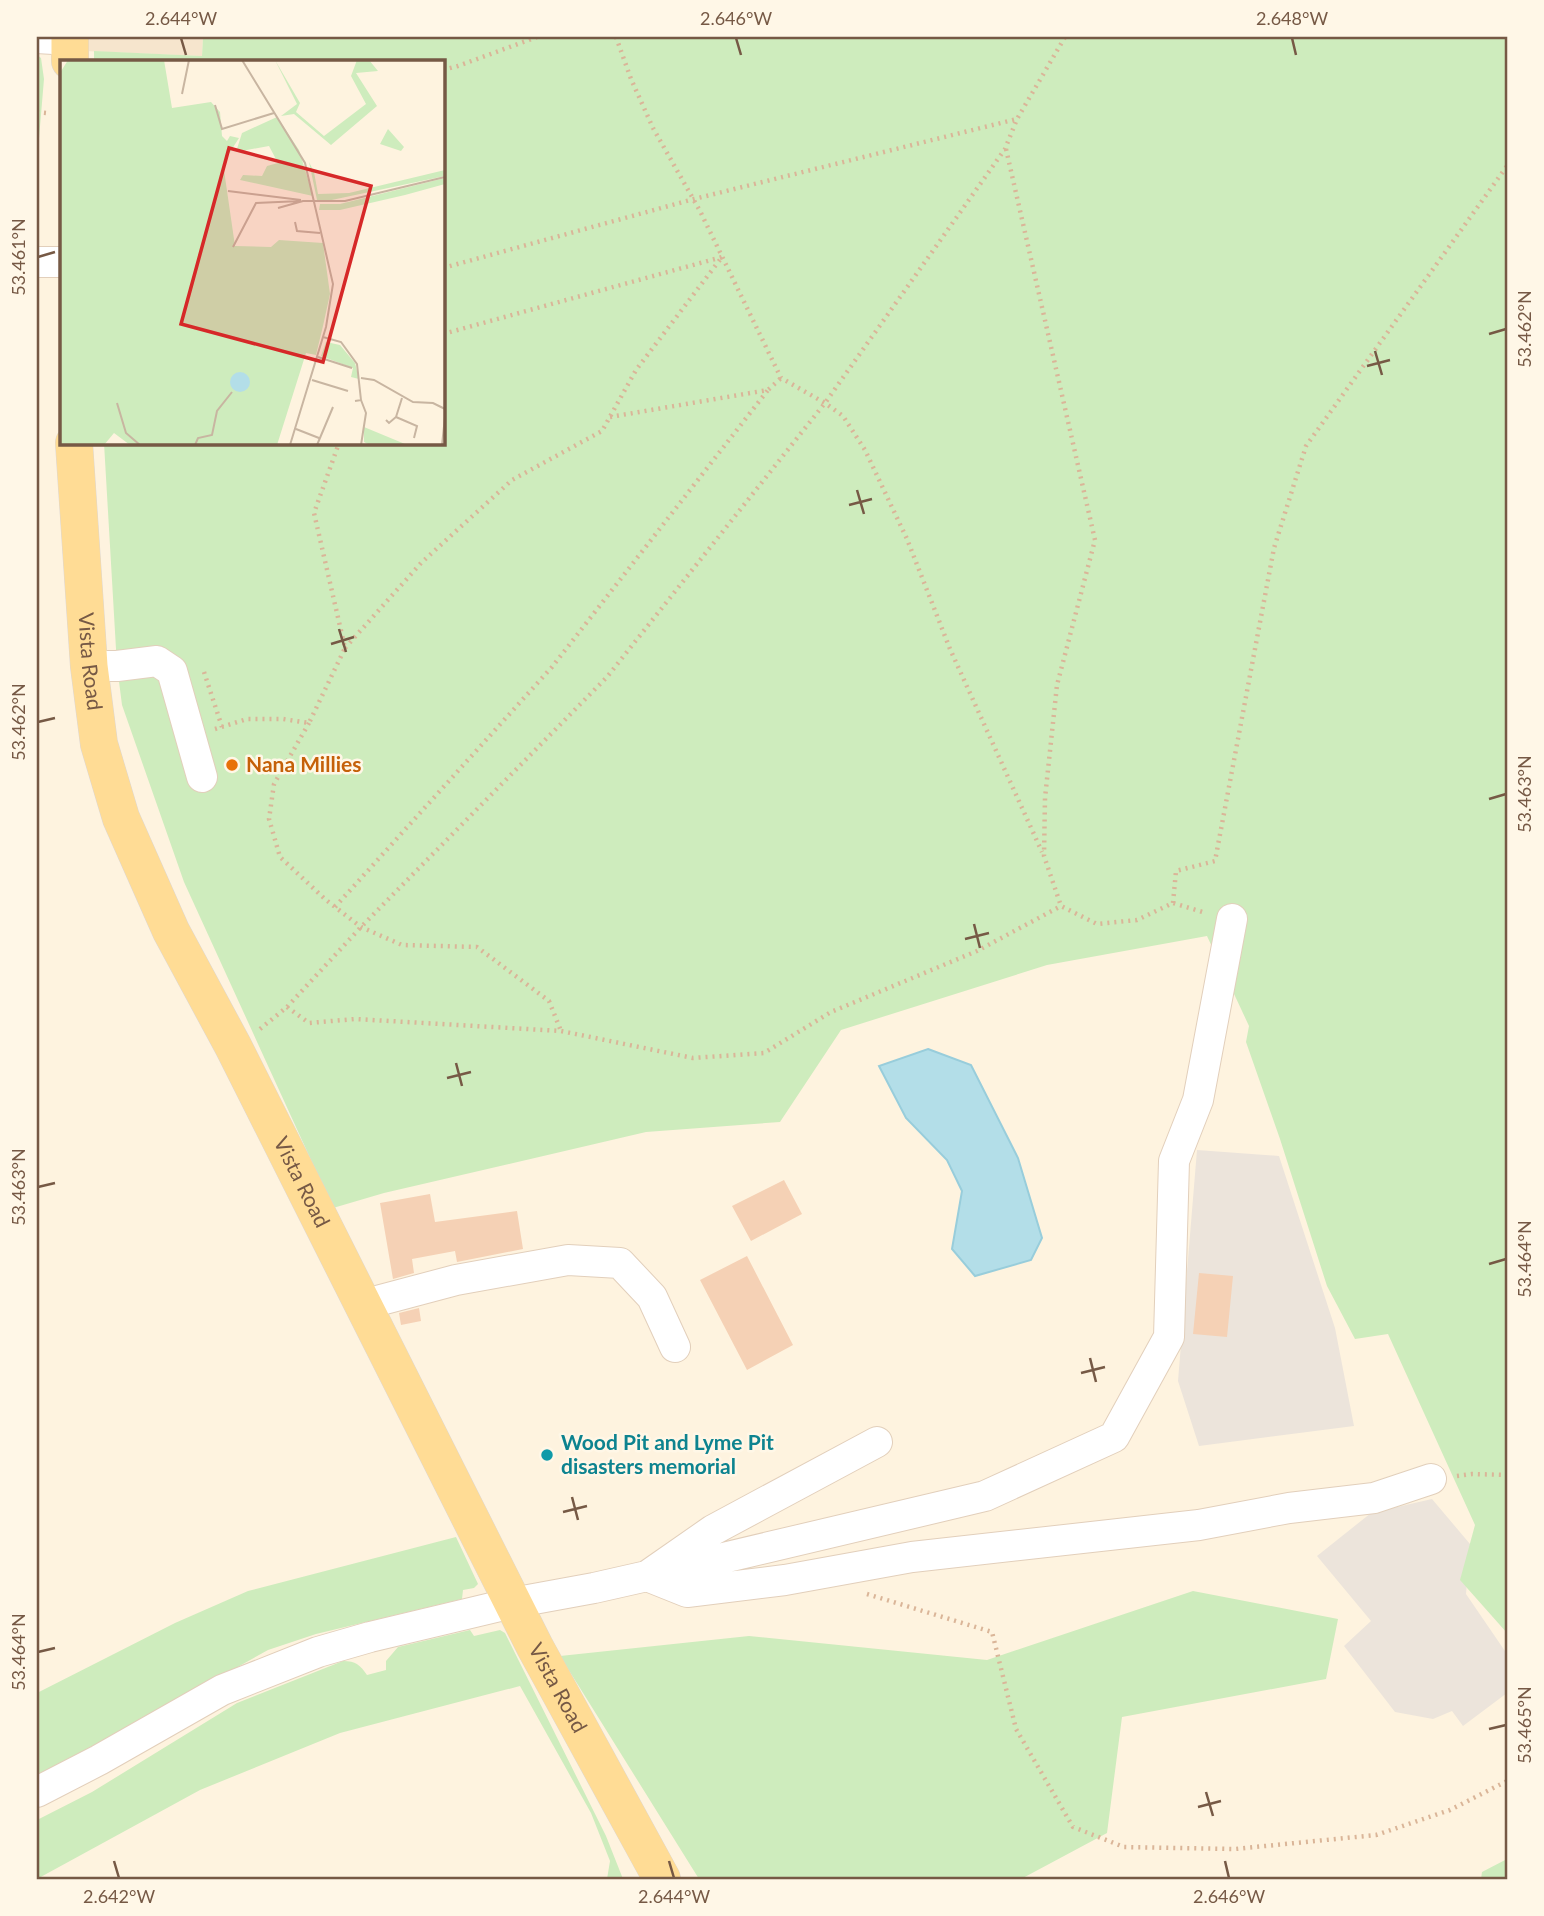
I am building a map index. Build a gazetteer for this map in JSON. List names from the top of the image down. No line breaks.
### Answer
{"streets":{"main road":["Vista Road"]},"places":["Nana Millies","Wood Pit and Lyme Pit disasters memorial"],"coordinates":["2.644°W","2.646°W","2.648°W","53.461°N","53.462°N","53.463°N","53.464°N","53.465°N","2.642°W"]}
